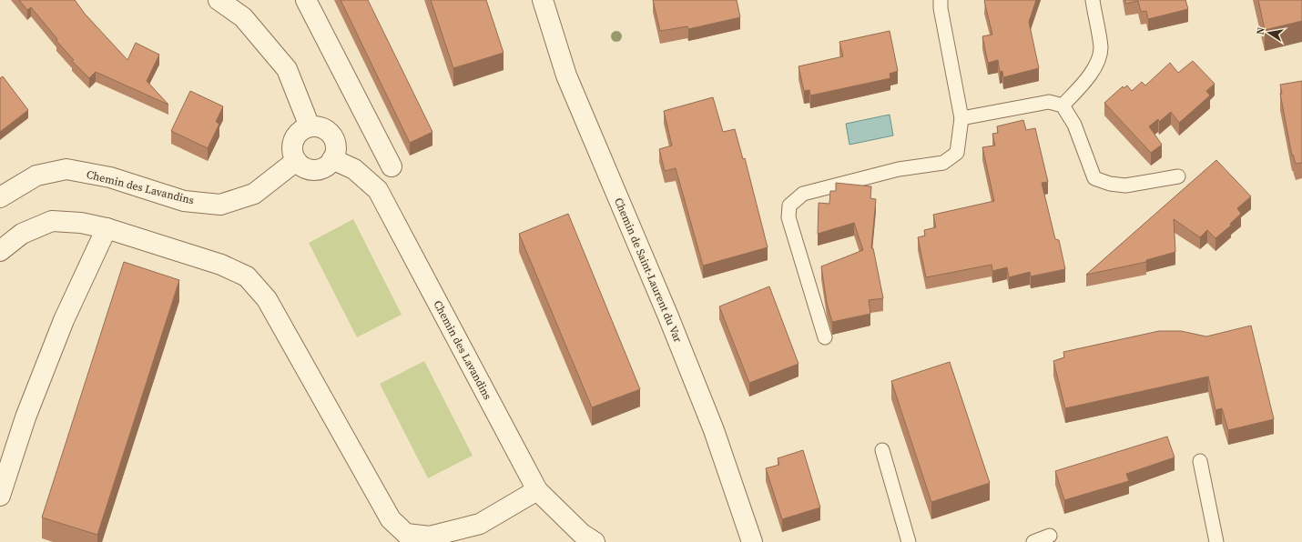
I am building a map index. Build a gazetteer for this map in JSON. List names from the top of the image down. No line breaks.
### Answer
{"streets":{"street":["Chemin des Lavandins","Chemin de Saint-Laurent du Var"]},"north":"left"}
